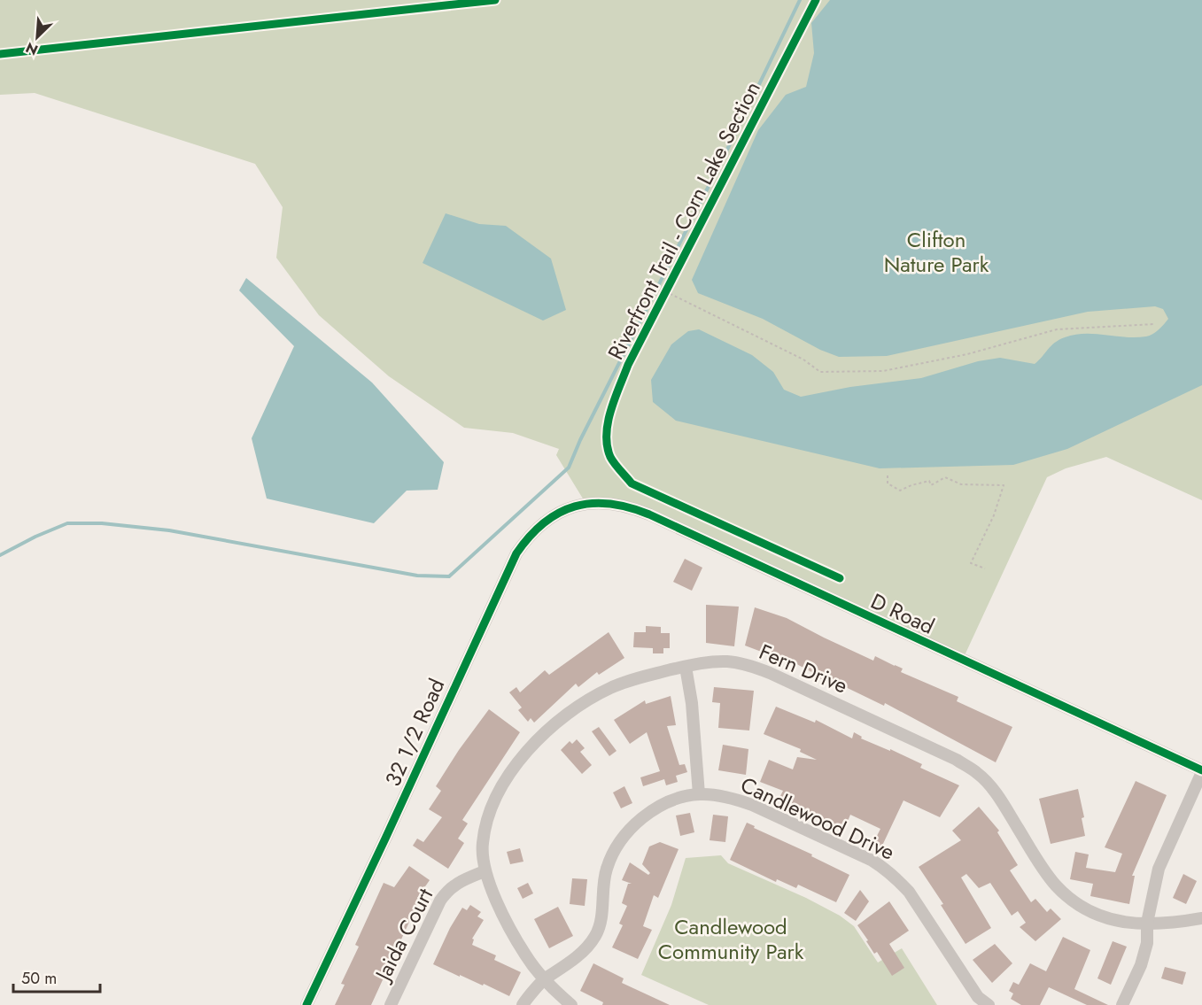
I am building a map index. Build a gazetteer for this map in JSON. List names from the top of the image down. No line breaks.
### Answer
{"streets":{"street":["D Road","Fern Drive","32 1/2 Road","Candlewood Drive","Jaida Court"],"cycle path":["Riverfront Trail - Corn Lake Section"]},"crossings":[["D Road","32 1/2 Road"],["Fern Drive","Candlewood Drive"],["Fern Drive","Jaida Court"]],"parks":["Clifton Nature Park","Candlewood Community Park"],"scale_bar":"50 m","north":"bottom left"}
